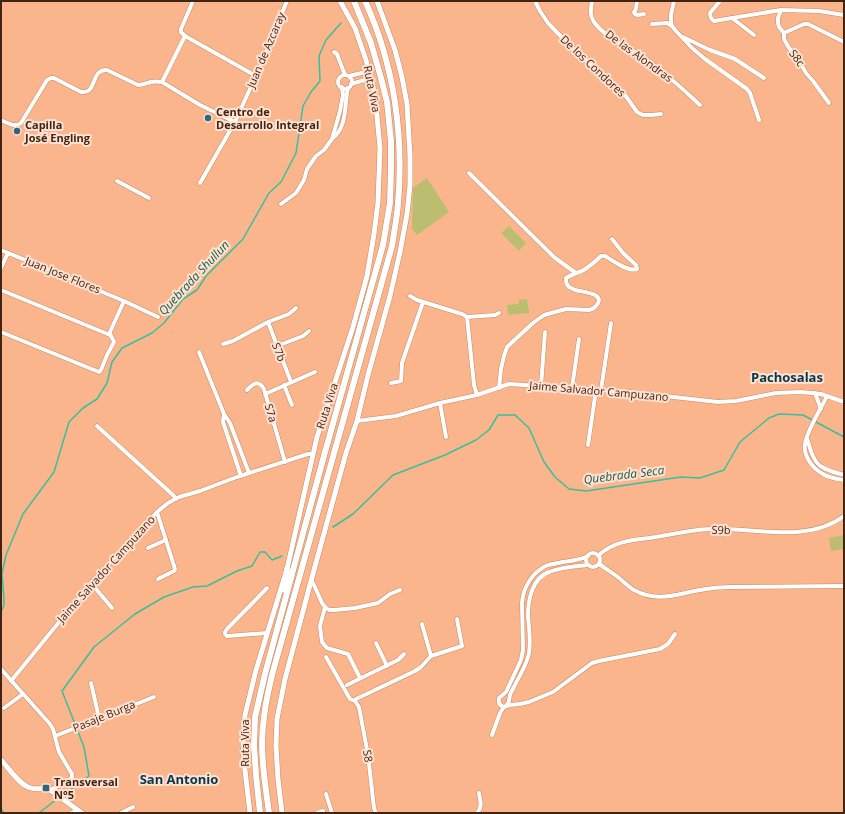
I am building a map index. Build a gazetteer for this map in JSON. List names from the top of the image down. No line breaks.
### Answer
{"streets":{"highway":["Ruta Viva"],"street":["Juan de Azcaray","De las Alondras","S8c","De los Condores","Juan Jose Flores","S7b","Jaime Salvador Campuzano","S7a","S9b","Pasaje Burga","S8"]},"crossings":[["Ruta Viva","Jaime Salvador Campuzano"],["S7b","S7a"],["Jaime Salvador Campuzano","S7a"]],"districts":["Pachosalas","San Antonio"],"water":["Quebrada Shullun","Quebrada Seca"],"places":{"other":["Centro de Desarrollo Integral","Capilla José Engling"],"transit":["Transversal N°5"]}}
